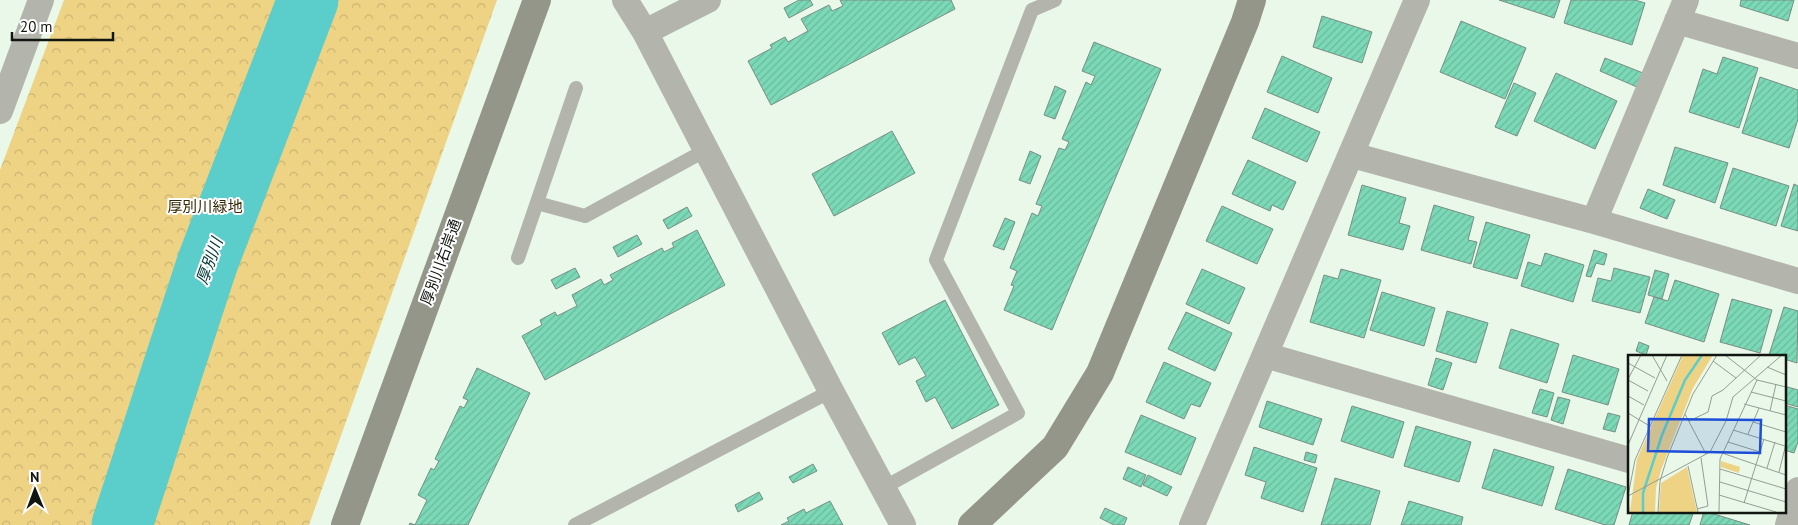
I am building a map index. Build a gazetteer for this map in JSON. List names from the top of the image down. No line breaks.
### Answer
{"streets":{"street":["厚別川右岸通"]},"water":["厚別川"],"parks":["厚別川緑地"],"scale_bar":"20 m","north":"top"}
